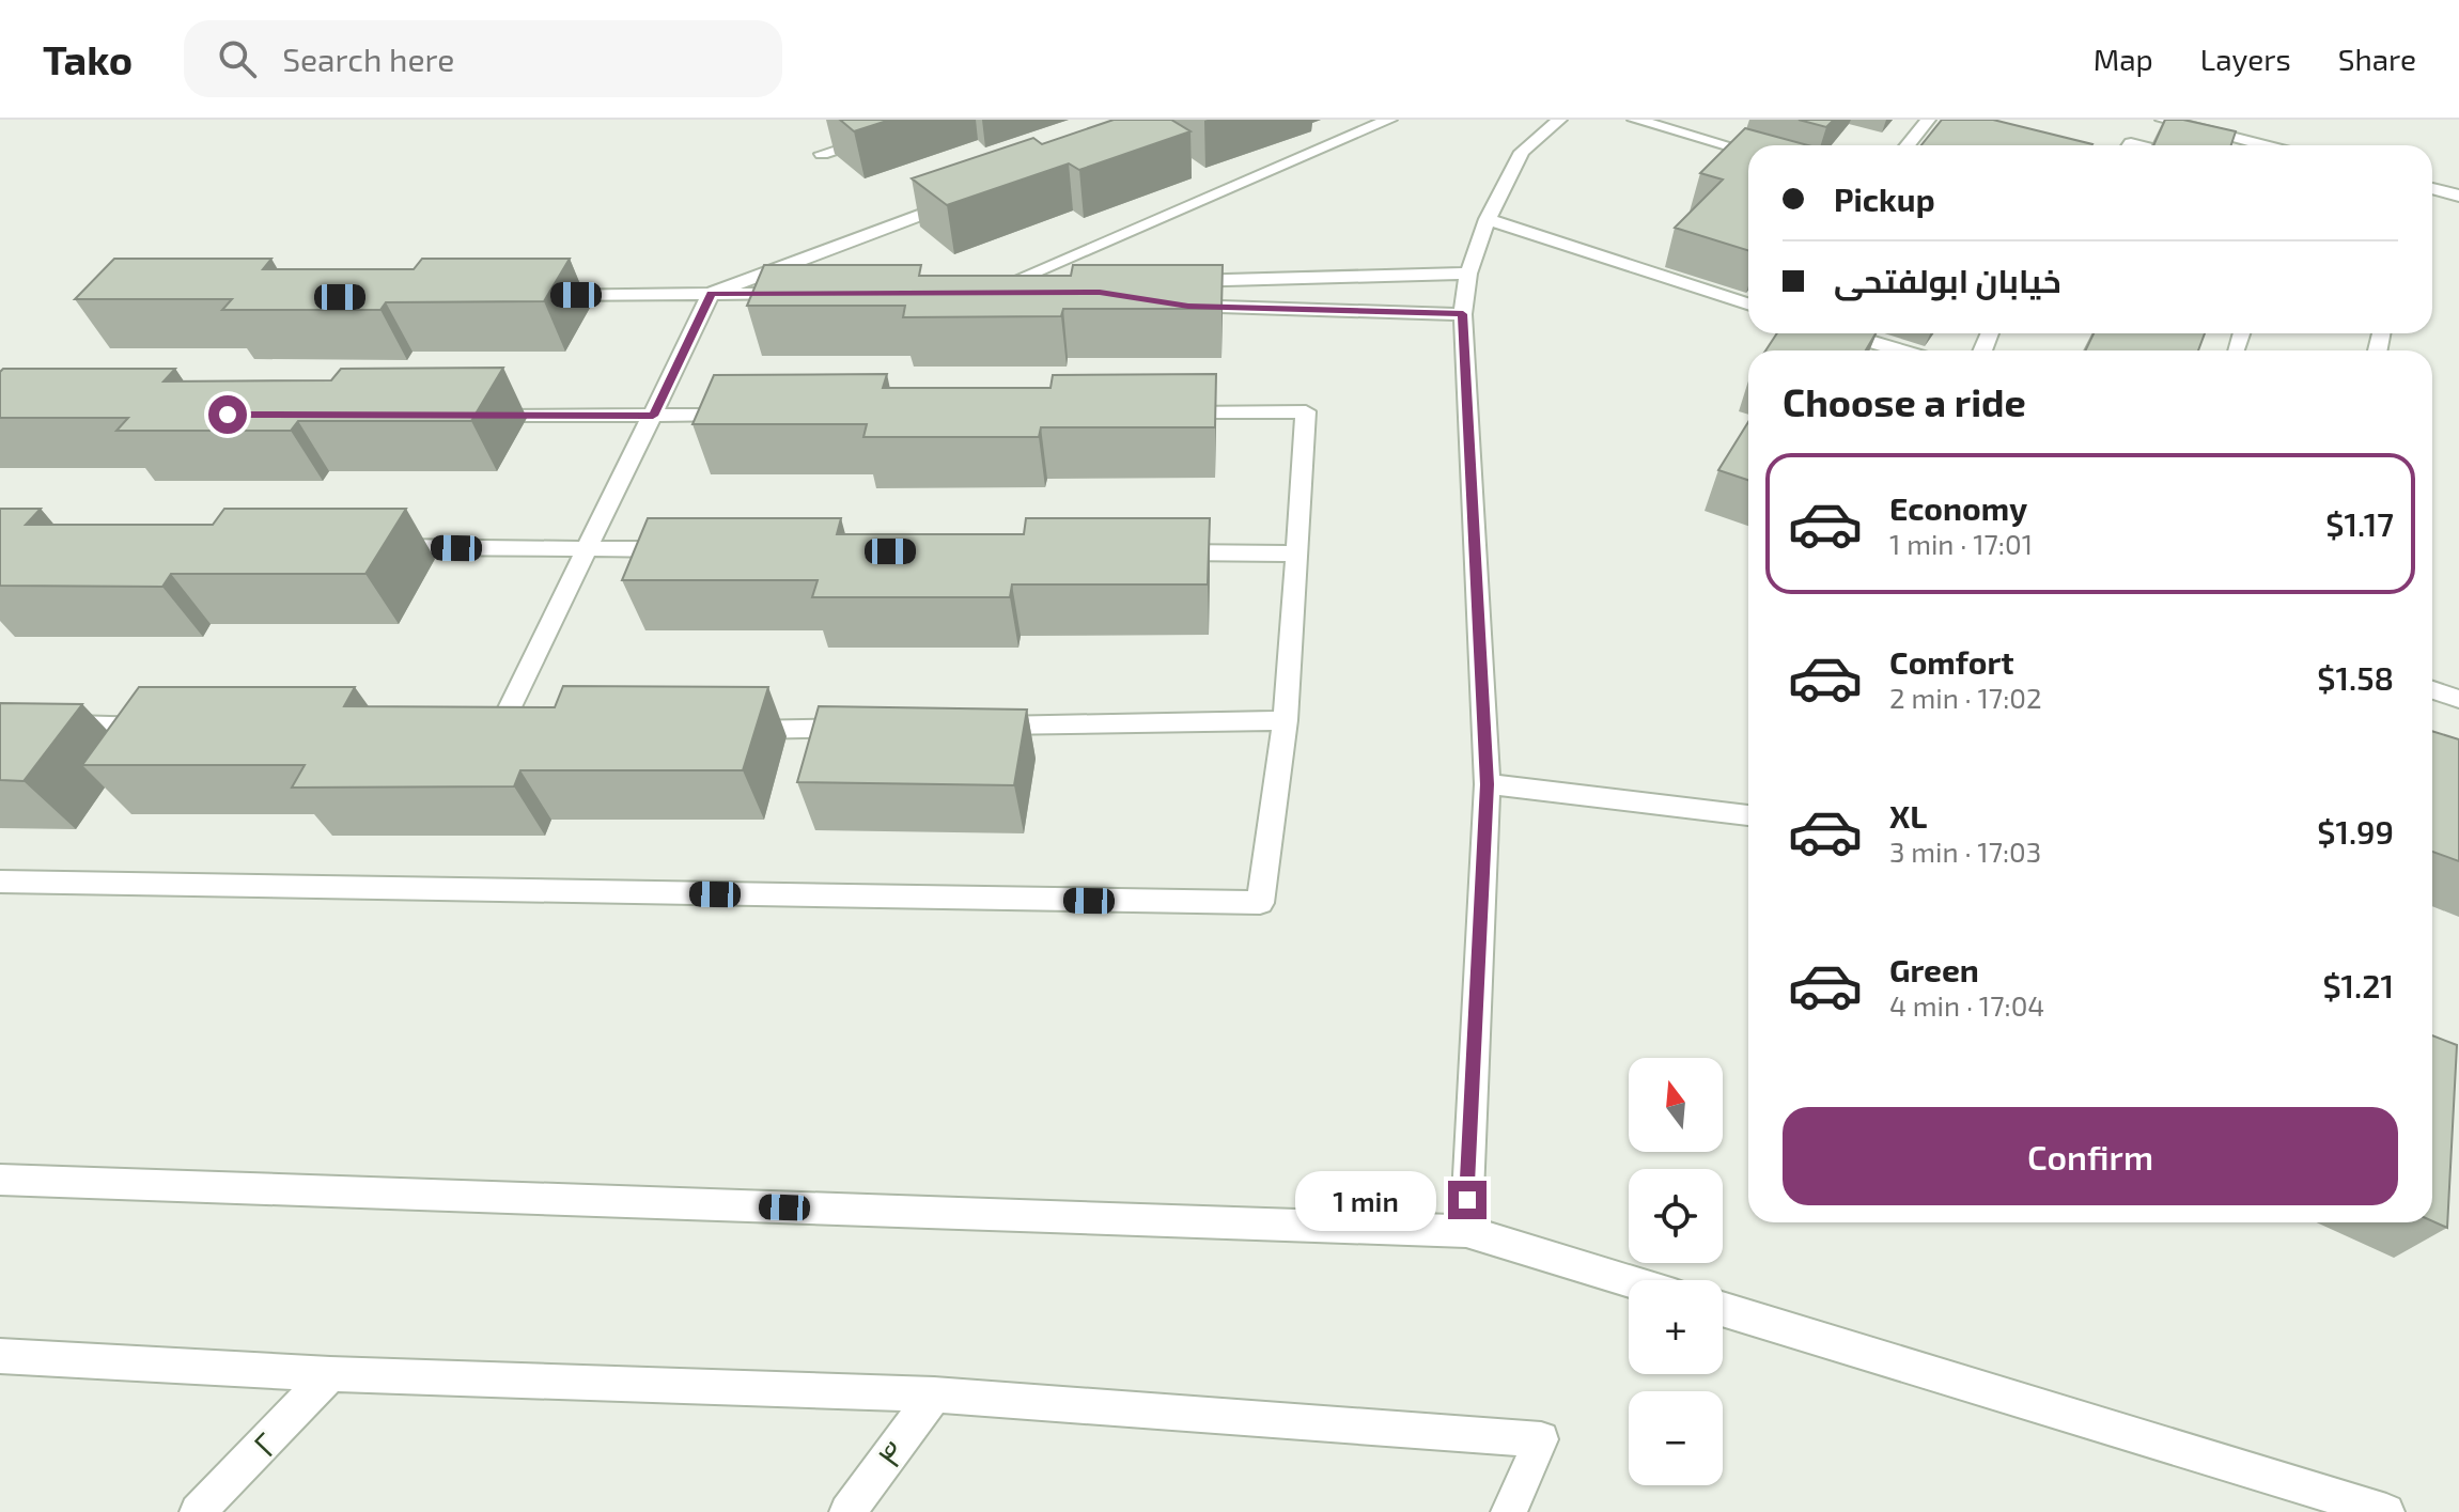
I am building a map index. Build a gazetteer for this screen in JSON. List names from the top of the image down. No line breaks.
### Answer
{"streets":{"street":["۲","۴"]},"north":"top","page":{"header":"Tako","search":"Search here","nav":["Map","Layers","Share"],"banner":["Pickup","خیابان ابولفتحی"],"heading":"Choose a ride","list":[{"name":"Economy","note":"1 min · 17:01","value":"$1.17"},{"name":"Comfort","note":"2 min · 17:02","value":"$1.58"},{"name":"XL","note":"3 min · 17:03","value":"$1.99"},{"name":"Green","note":"4 min · 17:04","value":"$1.21"}],"map_buttons":["+","−"],"buttons":"Confirm","bubble":"1 min"}}
